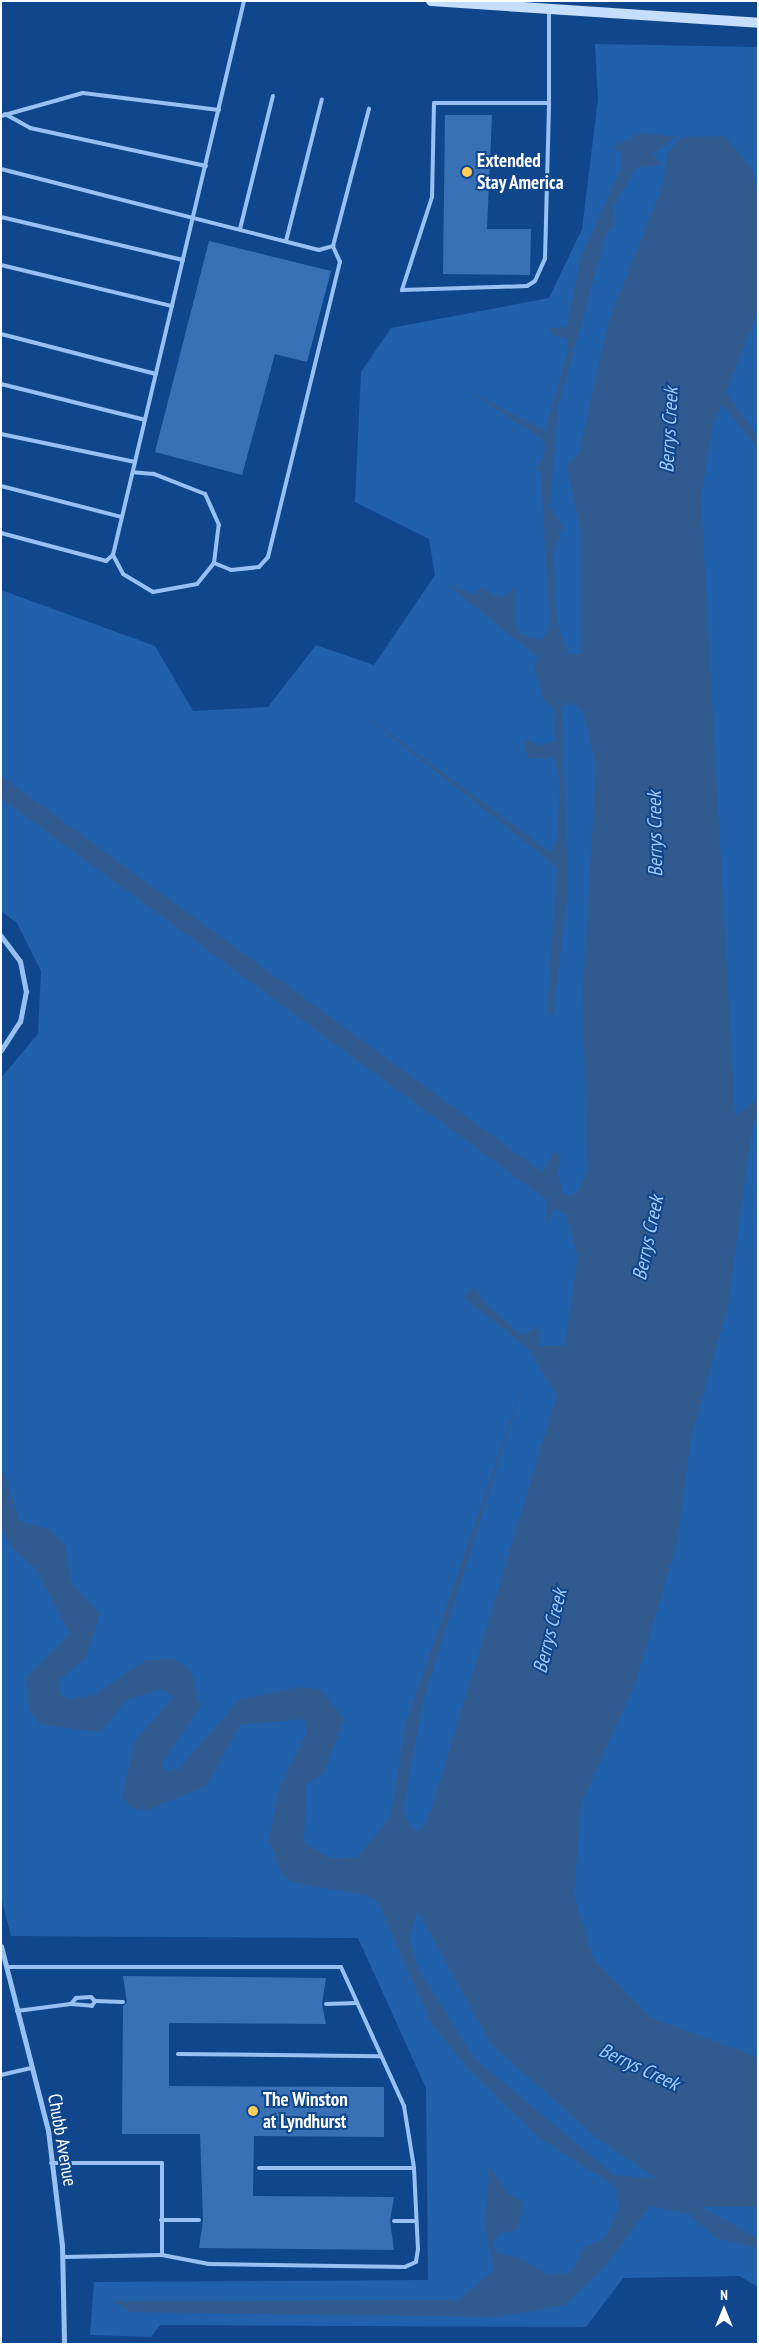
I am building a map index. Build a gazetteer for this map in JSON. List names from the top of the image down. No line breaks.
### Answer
{"streets":{"street":["Chubb Avenue"]},"water":["Berrys Creek"],"places":["Extended Stay America","The Winston at Lyndhurst"],"north":"top"}
